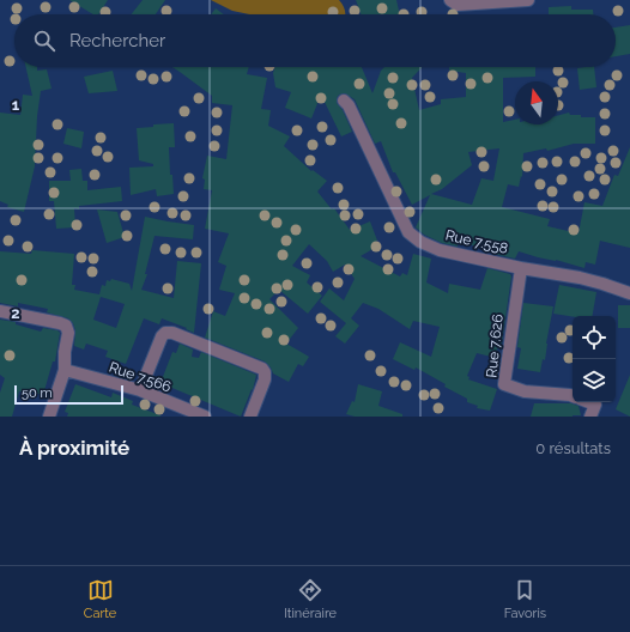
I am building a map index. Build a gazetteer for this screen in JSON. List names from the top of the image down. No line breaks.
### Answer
{"streets":{"street":["Rue 7.558","Rue 7.626","Rue 7.566"]},"crossings":[["Rue 7.558","Rue 7.626"]],"scale_bar":"50 m","north":"top","page":{"search":"Rechercher","scale":"50 m","heading":["À proximité","0 résultats"],"nav":["Carte","Itinéraire","Favoris"]},"grid":{"rows":["1","2"]}}
